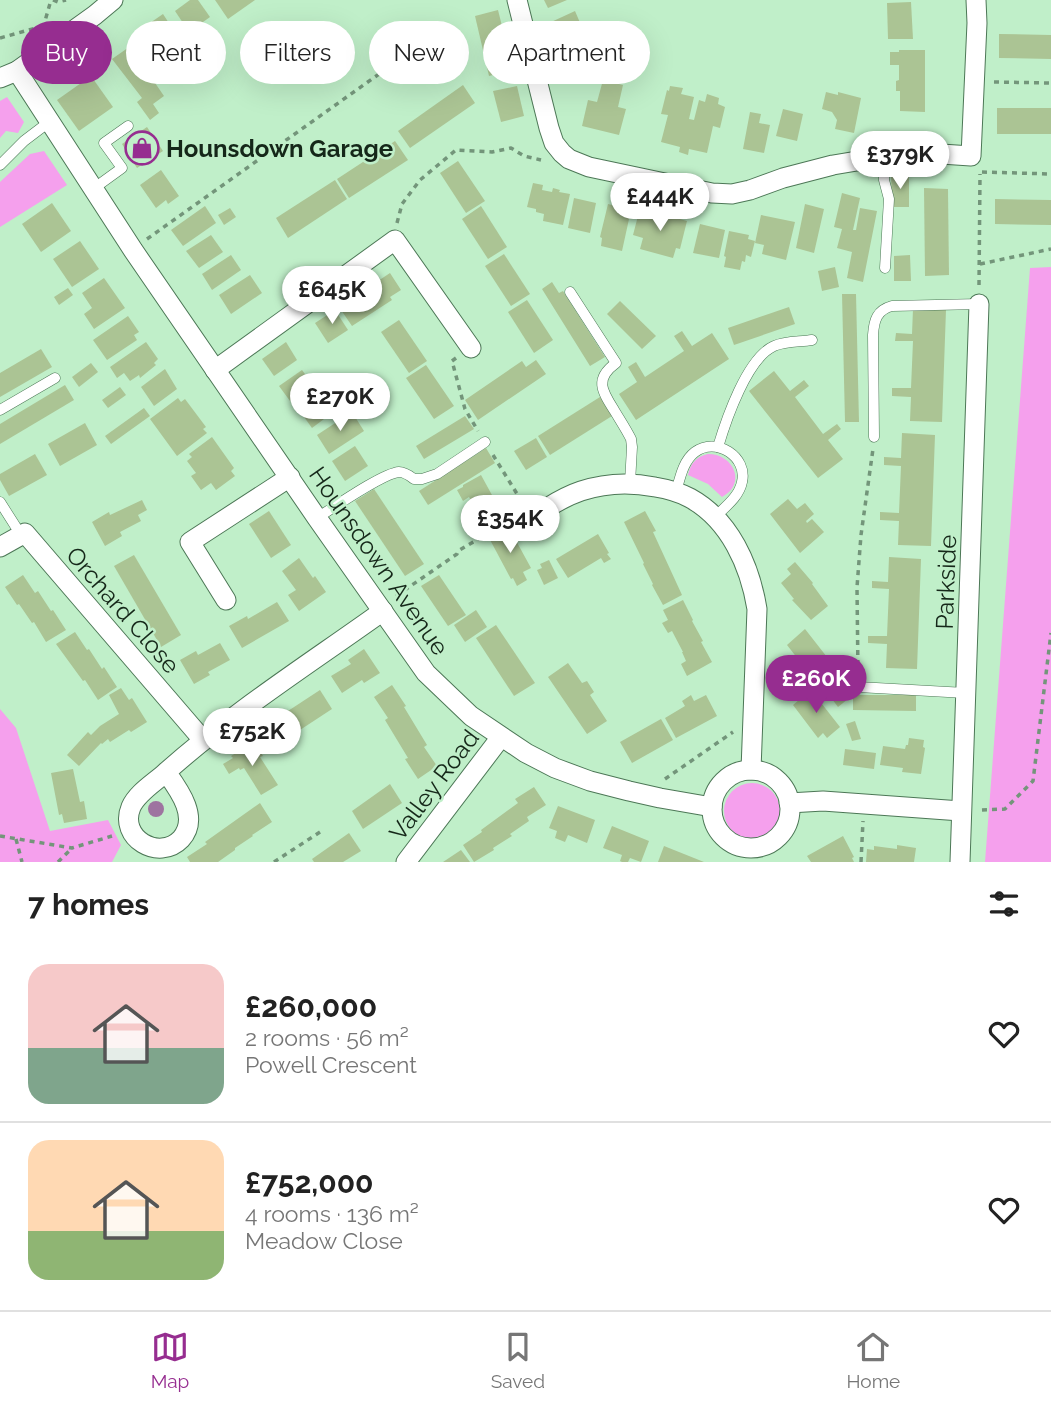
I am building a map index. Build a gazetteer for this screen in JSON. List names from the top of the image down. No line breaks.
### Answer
{"streets":{"street":["Hounsdown Avenue","Parkside","Orchard Close","Valley Road"]},"crossings":[["Hounsdown Avenue","Valley Road"]],"places":{"shop":["Hounsdown Garage"]},"page":{"chip":["Buy","Rent","Filters","New","Apartment"],"price":["£379K","£444K","£645K","£270K","£354K","£260K","£752K"],"heading":"7 homes","list":[{"name":"£260,000","note":"2 rooms · 56 m² · Powell Crescent"},{"name":"£752,000","note":"4 rooms · 136 m² · Meadow Close"}],"tabs":["Map","Saved","Home"]}}
